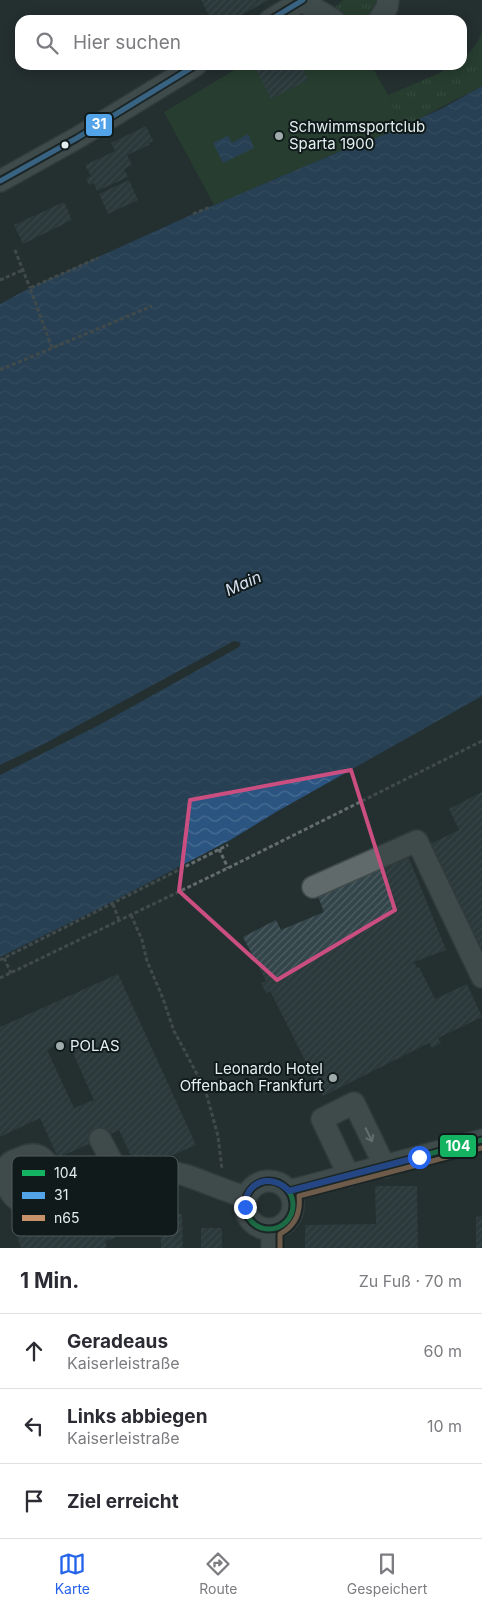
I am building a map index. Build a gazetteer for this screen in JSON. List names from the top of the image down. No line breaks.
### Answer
{"water":["Main"],"places":["Schwimmsportclub Sparta 1900","POLAS","Leonardo Hotel Offenbach Frankfurt"],"lines":["transit line 31","transit line 104","transit line n65"],"legend":["104","31","n65"],"page":{"search":"Hier suchen","heading":["1 Min.","Zu Fuß · 70 m"],"list":[["Geradeaus","Kaiserleistraße","60 m"],["Links abbiegen","Kaiserleistraße","10 m"],"Ziel erreicht"],"nav":["Karte","Route","Gespeichert"]}}
